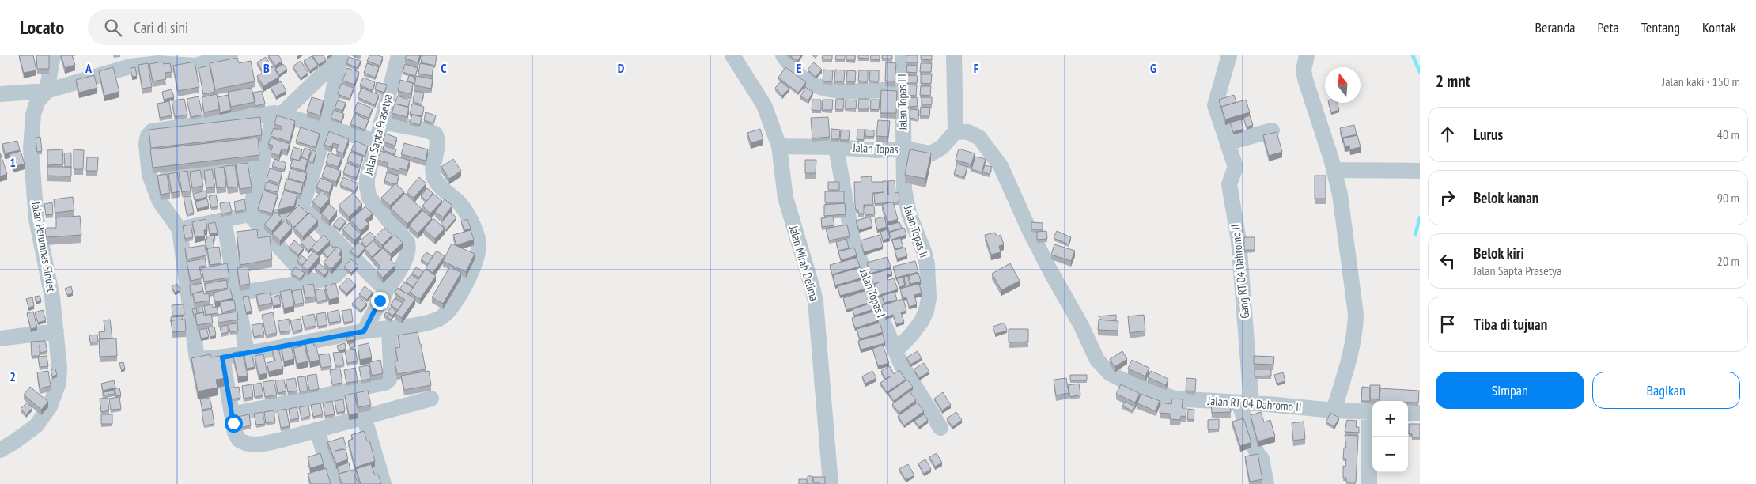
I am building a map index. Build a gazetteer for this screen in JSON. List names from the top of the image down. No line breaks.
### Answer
{"streets":{"street":["Jalan Topas III","Jalan Sapta Prasetya","Jalan Topas","Jalan Topas II","Jalan Perumnas Sindet","Jalan Mirah Delima","Gang RT 04 Dahromo II","Jalan Topas I","Jalan RT 04 Dahromo II"]},"crossings":[["Jalan Topas III","Jalan Topas"],["Jalan Topas III","Jalan Topas II"],["Jalan Topas","Jalan Topas II"],["Jalan Topas","Jalan Mirah Delima"],["Jalan Topas","Jalan Topas I"],["Jalan Topas","Jalan RT 04 Dahromo II"],["Jalan Topas II","Jalan Topas I"],["Gang RT 04 Dahromo II","Jalan RT 04 Dahromo II"]],"north":"top","page":{"header":"Locato","search":"Cari di sini","nav":["Beranda","Peta","Tentang","Kontak"],"heading":["2 mnt","Jalan kaki · 150 m"],"list":[["Lurus","40 m"],["Belok kanan","90 m"],["Belok kiri","Jalan Sapta Prasetya","20 m"],"Tiba di tujuan"],"buttons":["Simpan","Bagikan"],"map_buttons":["+","−"]},"grid":{"columns":["A","B","C","D","E","F","G"],"rows":["1","2"]}}
